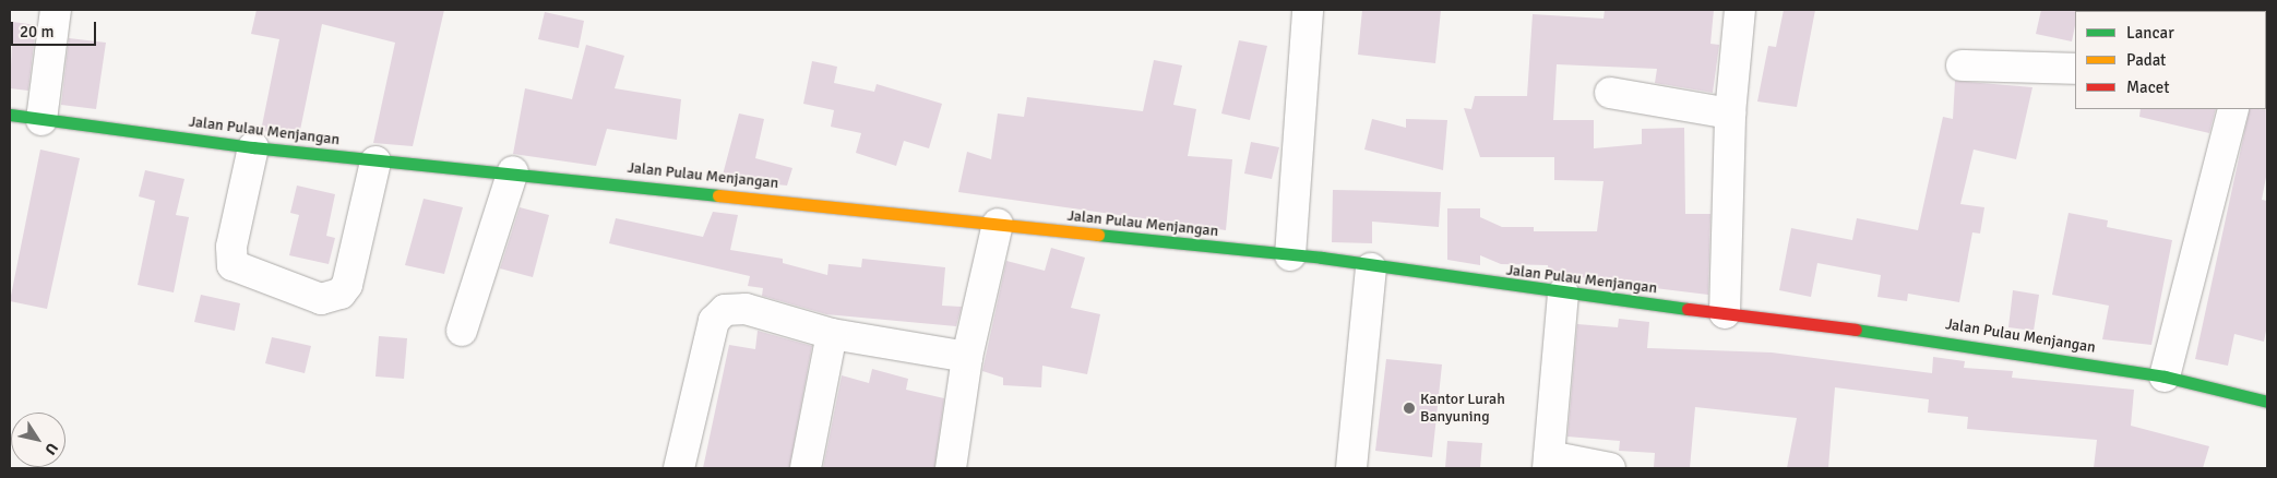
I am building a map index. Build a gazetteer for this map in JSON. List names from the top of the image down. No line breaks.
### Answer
{"streets":{"street":["Jalan Pulau Menjangan"]},"places":["Kantor Lurah Banyuning"],"legend":["Lancar","Padat","Macet"],"scale_bar":"20 m","north":"bottom right"}
